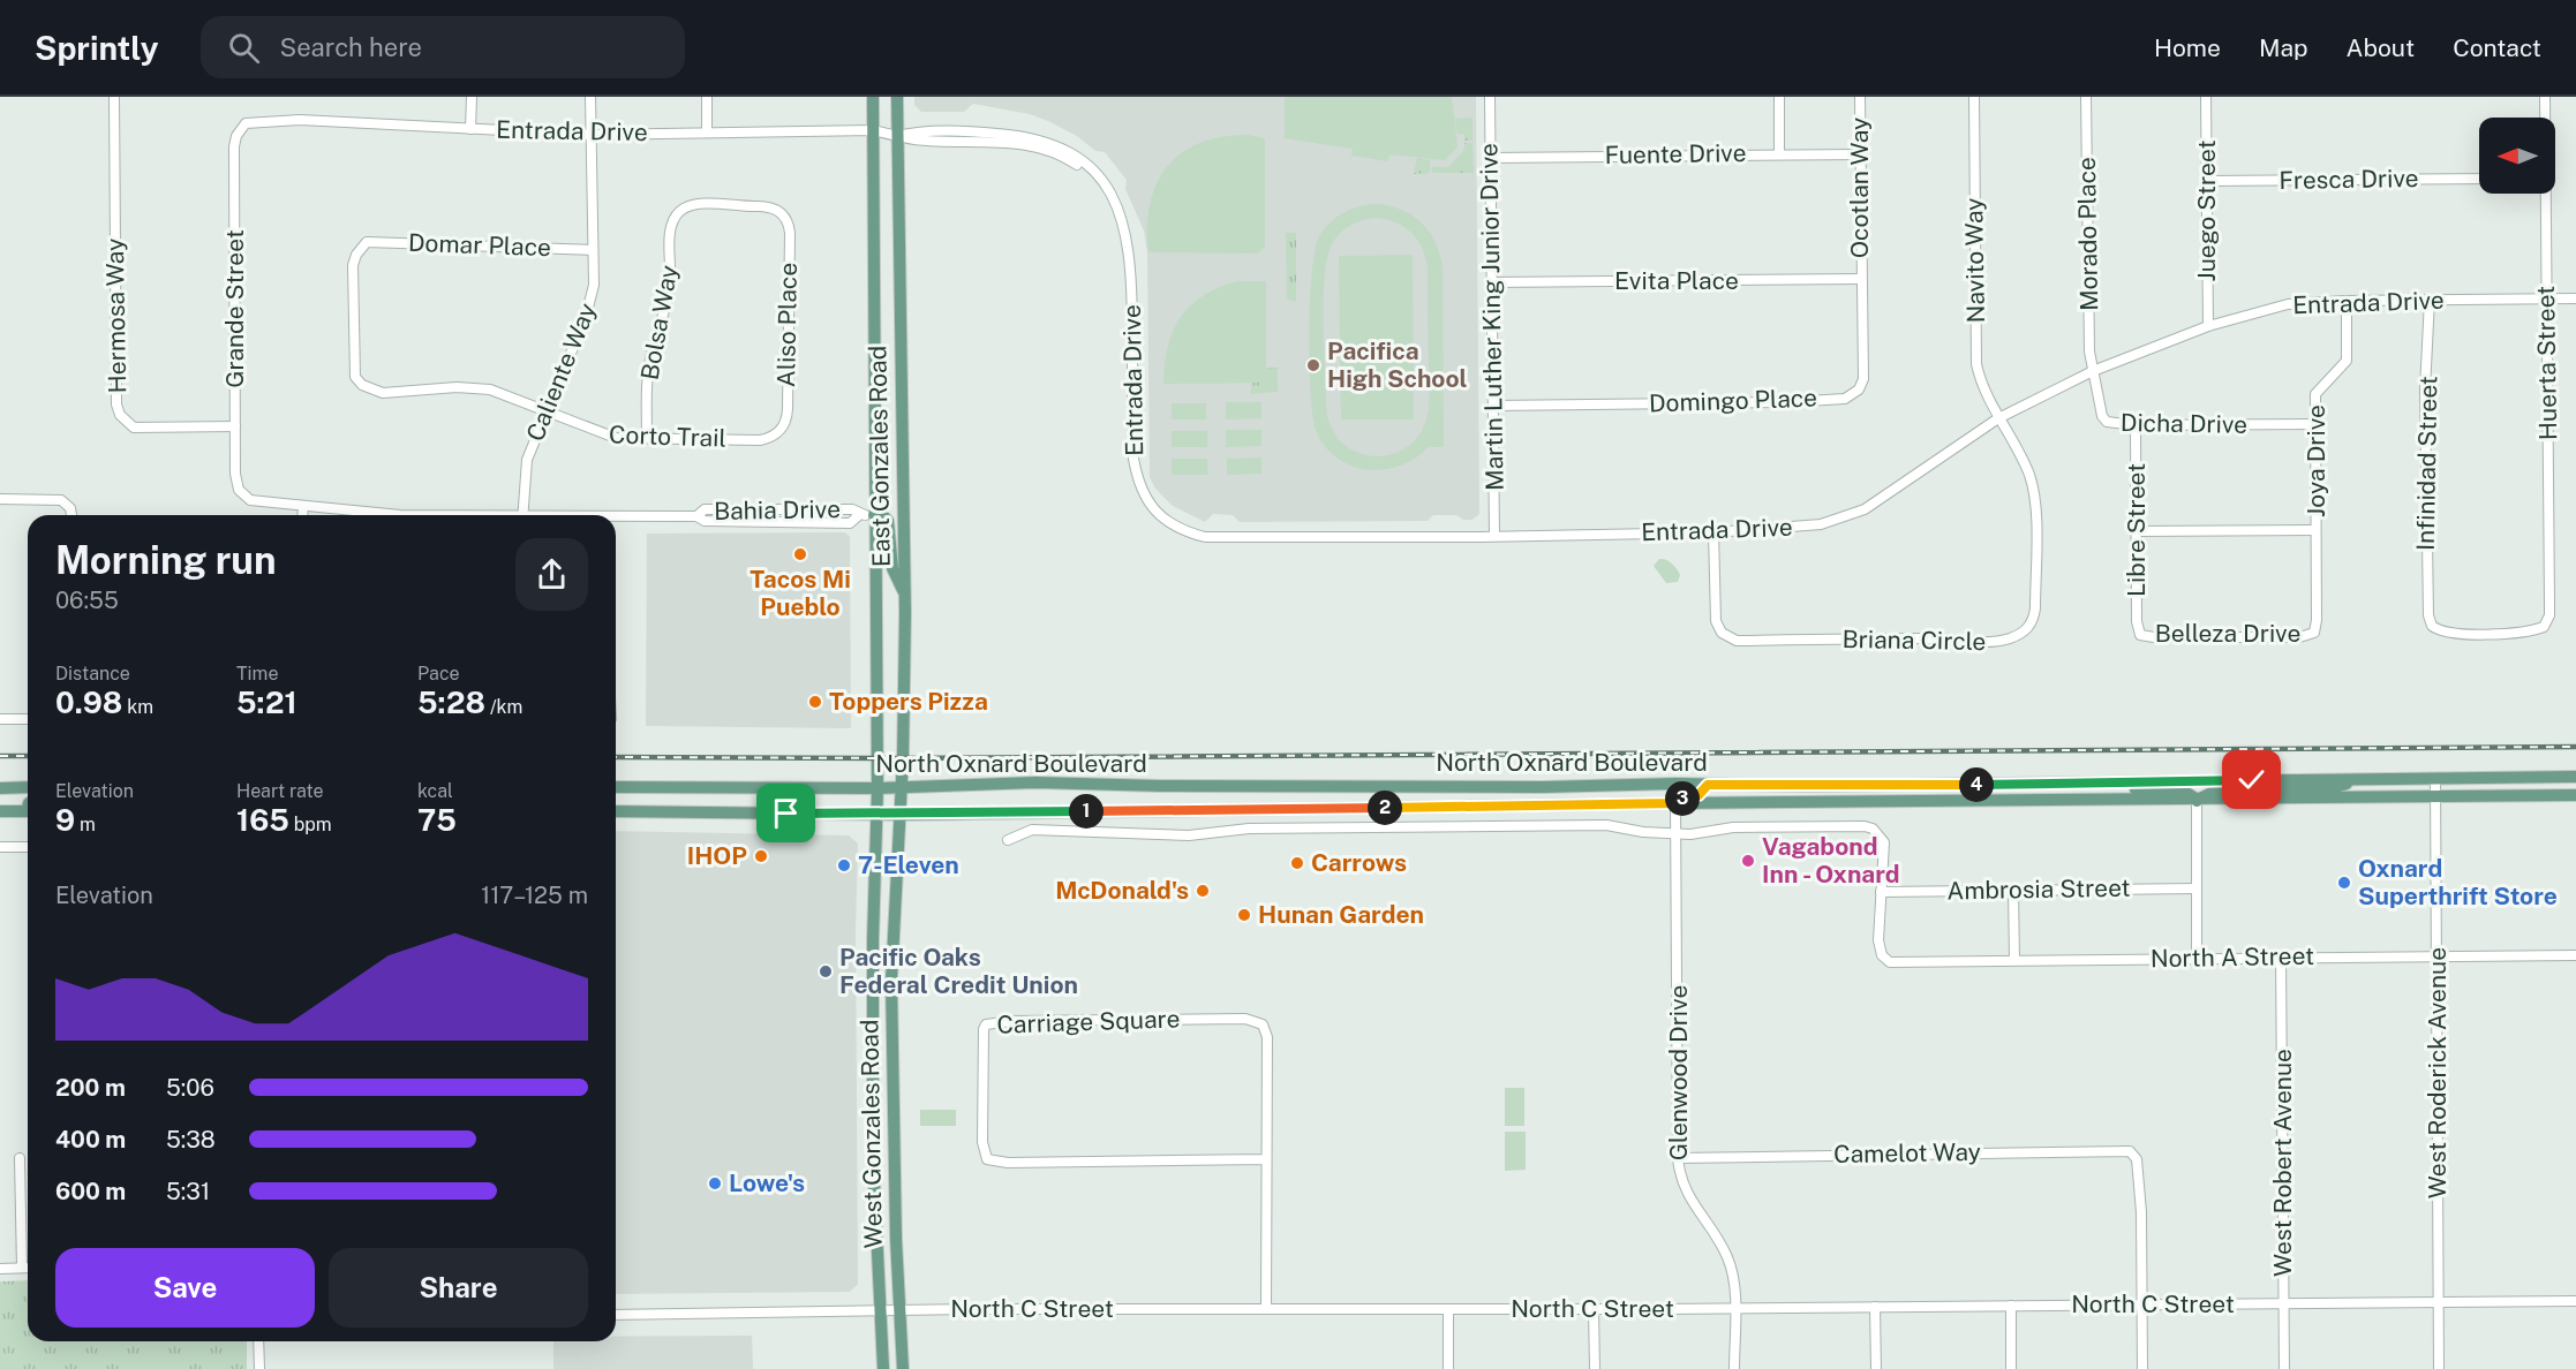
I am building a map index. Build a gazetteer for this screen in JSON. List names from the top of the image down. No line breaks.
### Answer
{"streets":{"main road":["East Gonzales Road","North Oxnard Boulevard","West Gonzales Road"],"street":["Entrada Drive","Fuente Drive","Fresca Drive","Ocotlan Way","Juego Street","Morado Place","Domar Place","Navito Way","Evita Place","Grande Street","Hermosa Way","Martin Luther King Junior Drive","Bolsa Way","Aliso Place","Huerta Street","Caliente Way","Domingo Place","Dicha Drive","Corto Trail","Joya Drive","Infinidad Street","Bahia Drive","Libre Street","Belleza Drive","Briana Circle","Ambrosia Street","North A Street","Carriage Square","Glenwood Drive","West Roderick Avenue","Camelot Way","West Robert Avenue","North C Street"]},"crossings":[["Entrada Drive","Juego Street"],["Entrada Drive","Morado Place"],["Entrada Drive","Navito Way"],["Entrada Drive","Grande Street"],["Entrada Drive","Martin Luther King Junior Drive"],["Entrada Drive","Huerta Street"],["Entrada Drive","Caliente Way"],["Entrada Drive","Dicha Drive"],["Entrada Drive","East Gonzales Road"],["Entrada Drive","Joya Drive"],["Entrada Drive","Infinidad Street"],["Entrada Drive","Briana Circle"],["Fuente Drive","Ocotlan Way"],["Fuente Drive","Martin Luther King Junior Drive"],["Fresca Drive","Juego Street"],["Ocotlan Way","Evita Place"],["Ocotlan Way","Domingo Place"],["Morado Place","Dicha Drive"],["Domar Place","Caliente Way"],["Domar Place","Corto Trail"],["Navito Way","Briana Circle"],["Evita Place","Martin Luther King Junior Drive"],["Evita Place","Domingo Place"],["Grande Street","Hermosa Way"],["Grande Street","Bahia Drive"],["Martin Luther King Junior Drive","Domingo Place"],["Bolsa Way","Aliso Place"],["Bolsa Way","Corto Trail"],["Aliso Place","Corto Trail"],["Huerta Street","Infinidad Street"],["Caliente Way","Corto Trail"],["Dicha Drive","Joya Drive"],["Dicha Drive","Libre Street"],["East Gonzales Road","Bahia Drive"],["East Gonzales Road","North Oxnard Boulevard"],["East Gonzales Road","West Gonzales Road"],["Joya Drive","Belleza Drive"],["Libre Street","Belleza Drive"],["North Oxnard Boulevard","Glenwood Drive"],["North Oxnard Boulevard","West Roderick Avenue"],["North Oxnard Boulevard","West Gonzales Road"],["Ambrosia Street","North A Street"],["North A Street","West Roderick Avenue"],["North A Street","West Robert Avenue"],["Carriage Square","North C Street"],["Glenwood Drive","Camelot Way"],["Glenwood Drive","North C Street"],["West Roderick Avenue","North C Street"],["West Gonzales Road","North C Street"],["Camelot Way","North C Street"],["West Robert Avenue","North C Street"]],"places":["Pacifica High School","Tacos Mi Pueblo","Toppers Pizza","IHOP","Vagabond Inn - Oxnard","Carrows","7-Eleven","Oxnard Superthrift Store","McDonald's","Hunan Garden","Pacific Oaks Federal Credit Union","Lowe's"],"north":"left","page":{"header":"Sprintly","search":"Search here","nav":["Home","Map","About","Contact"],"heading":["Morning run","06:55"],"stats":[["Distance","0.98 km"],["Time","5:21"],["Pace","5:28 /km"],["Elevation","9 m"],["Heart rate","165 bpm"],["kcal","75"]],"pins":["4","3","2","1"],"chart":["Elevation","117–125 m"],"list":[{"name":"200 m","note":"5:06"},{"name":"400 m","note":"5:38"},{"name":"600 m","note":"5:31"}],"buttons":["Save","Share"]}}
